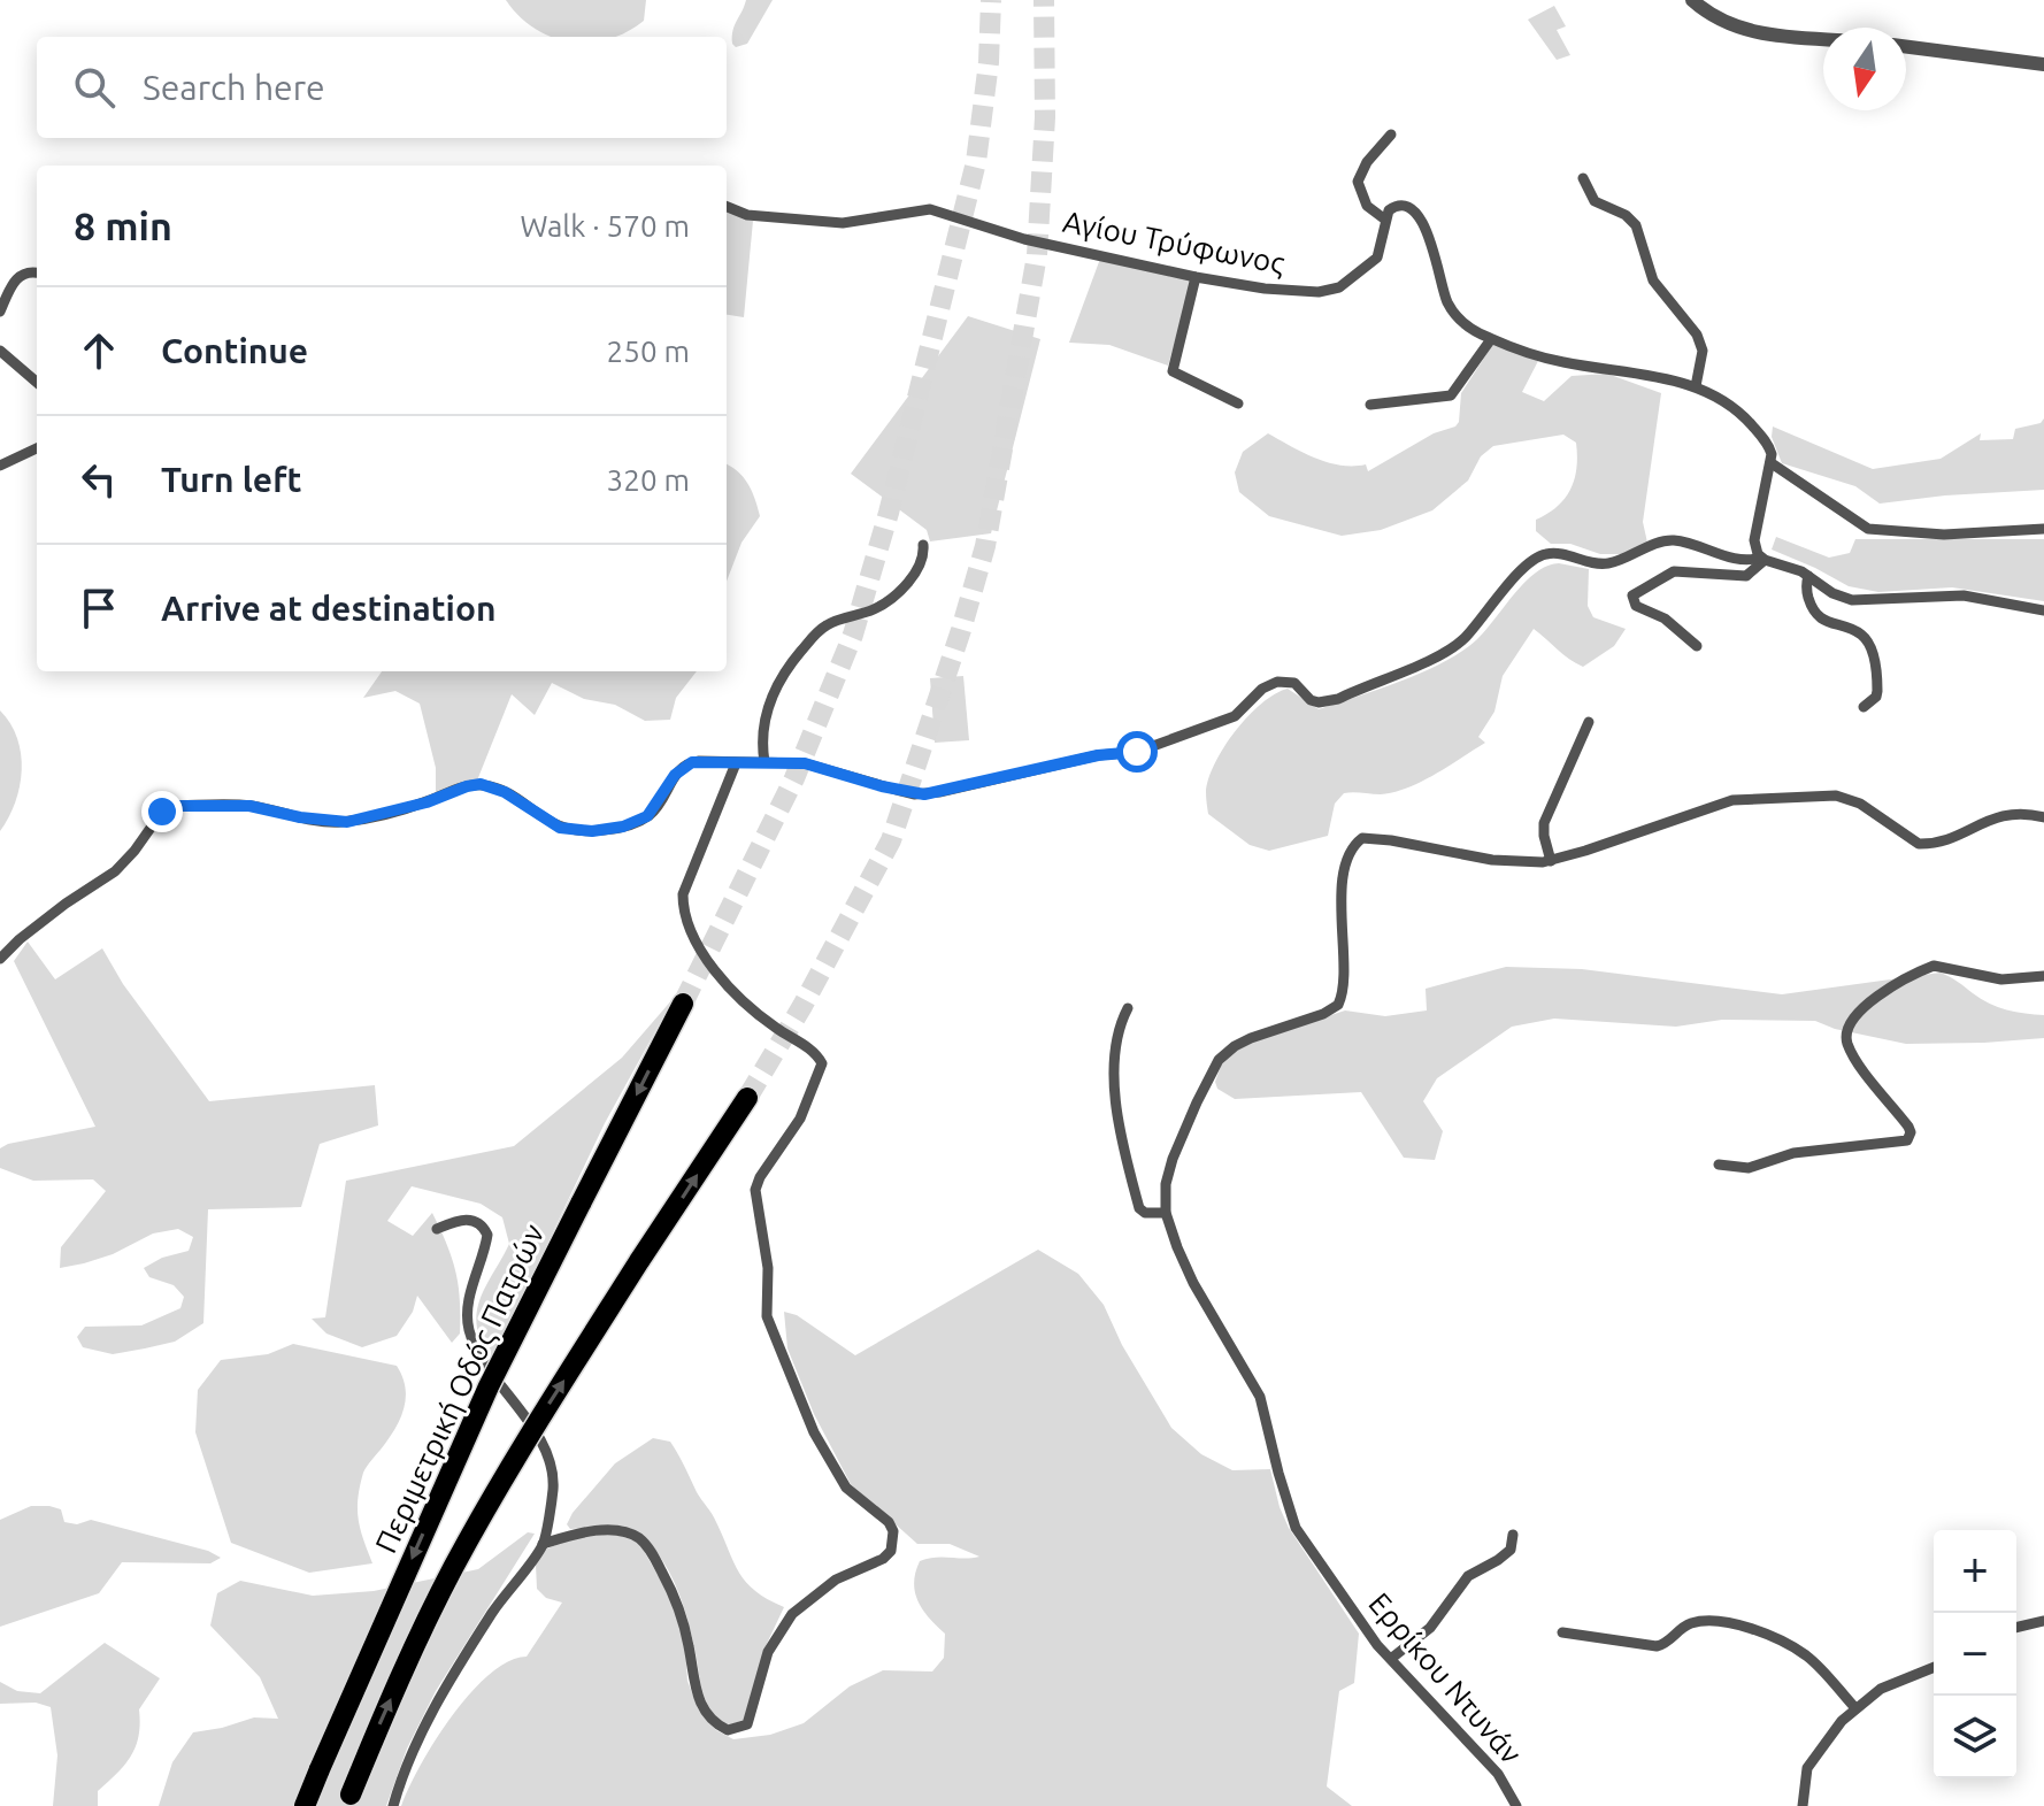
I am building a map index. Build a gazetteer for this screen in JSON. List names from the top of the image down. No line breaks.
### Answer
{"streets":{"highway":["Περιμετρική Οδός Πατρών"],"street":["Αγίου Τρύφωνος","Ερρίκου Ντυνάν"]},"north":"bottom","page":{"search":"Search here","heading":["8 min","Walk · 570 m"],"list":[["Continue","250 m"],["Turn left","320 m"],"Arrive at destination"],"map_buttons":["+","−"]}}
